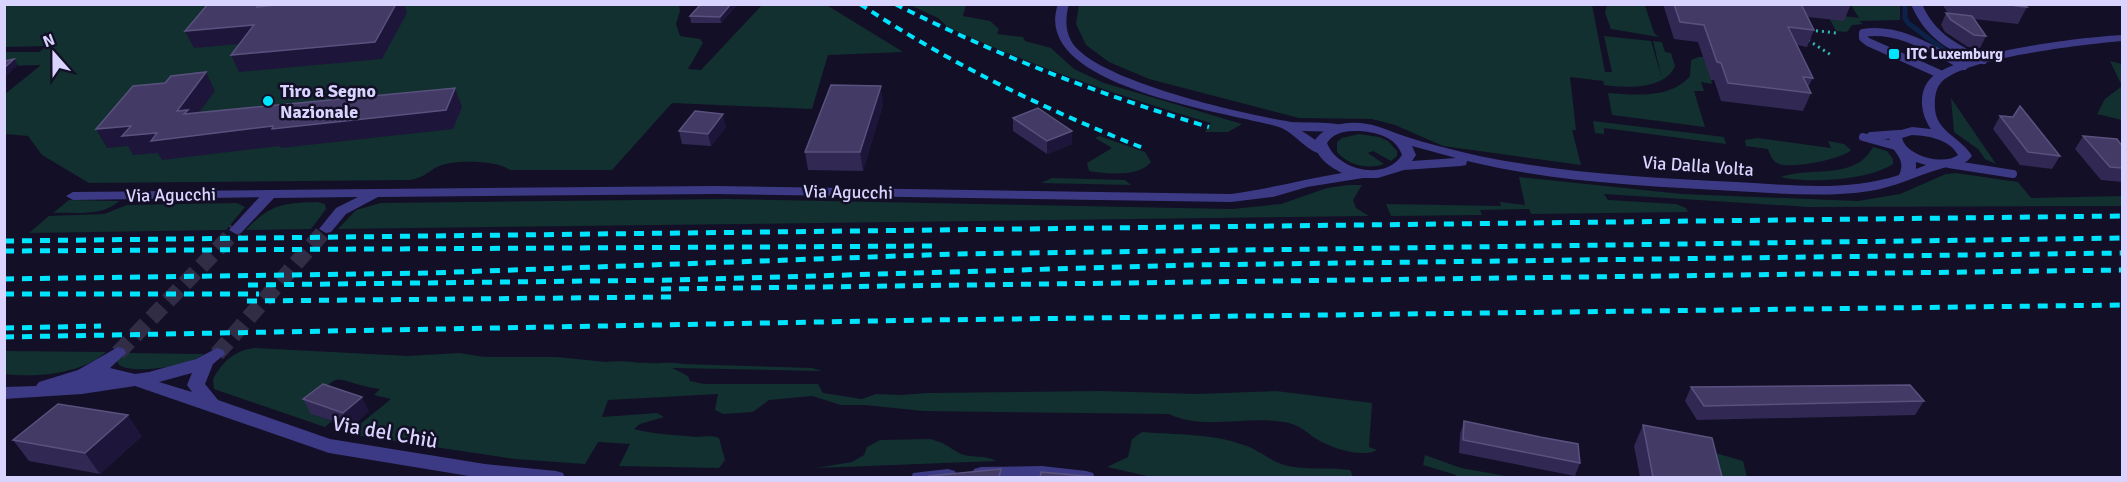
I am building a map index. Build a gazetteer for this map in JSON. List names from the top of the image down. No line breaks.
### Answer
{"streets":{"street":["Via Dalla Volta","Via Agucchi","Via del Chiù"]},"crossings":[["Via Dalla Volta","Via Agucchi"]],"places":{"transit":["ITC Luxemburg"],"other":["Tiro a Segno Nazionale"]},"north":"top"}
